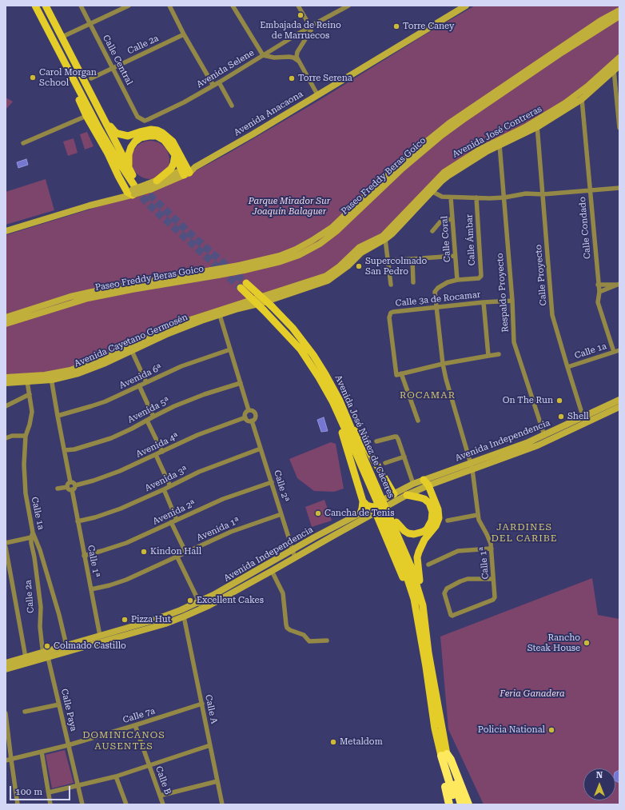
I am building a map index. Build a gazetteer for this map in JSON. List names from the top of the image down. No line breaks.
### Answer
{"streets":{"main road":["Avenida Anacaona","Avenida José Contreras","Paseo Freddy Beras Goico","Avenida Cayetano Germosén","Avenida José Núñez de Cáceres","Avenida Independencia"],"street":["Calle 2a","Calle Central","Avenida Selene","Calle Condado","Calle Coral","Calle Ámbar","Calle Proyecto","Respaldo Proyecto","Calle 3a de Rocamar","Calle 1a","Avenida 6ª","Avenida 5ª","Avenida 4ª","Avenida 3ª","Calle 2ª","Avenida 2ª","Avenida 1ª","Calle 1ª","Calle A","Calle Paya","Calle 7a","Calle B"]},"crossings":[["Calle 2a","Calle Central"],["Calle 2a","Calle 1a"],["Calle 2a","Avenida Independencia"],["Calle 2a","Calle Paya"],["Calle Central","Avenida Selene"],["Avenida José Contreras","Calle Condado"],["Avenida José Contreras","Calle Proyecto"],["Avenida José Contreras","Respaldo Proyecto"],["Avenida José Contreras","Avenida Cayetano Germosén"],["Avenida José Contreras","Avenida José Núñez de Cáceres"],["Calle Condado","Calle 1a"],["Calle Coral","Calle Ámbar"],["Calle Coral","Calle 1ª"],["Calle Ámbar","Calle 1ª"],["Calle Proyecto","Calle 1a"],["Calle Proyecto","Avenida Independencia"],["Respaldo Proyecto","Calle 3a de Rocamar"],["Respaldo Proyecto","Avenida Independencia"],["Calle 3a de Rocamar","Calle 1ª"],["Avenida Cayetano Germosén","Calle 1a"],["Avenida Cayetano Germosén","Avenida José Núñez de Cáceres"],["Calle 1a","Avenida Independencia"],["Avenida Independencia","Calle 2ª"],["Avenida Independencia","Calle 1ª"],["Avenida Independencia","Calle A"],["Avenida Independencia","Calle Paya"],["Avenida 4ª","Calle 2ª"],["Avenida 4ª","Calle 1ª"],["Avenida 3ª","Calle 2ª"],["Avenida 3ª","Calle 1ª"],["Calle 2ª","Avenida 2ª"],["Calle 2ª","Avenida 1ª"],["Avenida 2ª","Calle 1ª"],["Avenida 1ª","Calle 1ª"],["Calle A","Calle 7a"],["Calle Paya","Calle 7a"],["Calle 7a","Calle B"]],"districts":["ROCAMAR","JARDINES DEL CARIBE","DOMINICANOS AUSENTES"],"parks":["Parque Mirador Sur Joaquín Balaguer","Feria Ganadera"],"places":["Embajada de Reino de Marruecos","Torre Caney","Carol Morgan School","Torre Serena","Supercolmado San Pedro","On The Run","Shell","Cancha de Tenis","Kindon Hall","Excellent Cakes","Pizza Hut","Rancho Steak House","Colmado Castillo","Policia National","Metaldom"],"scale_bar":"100 m","north":"top"}
